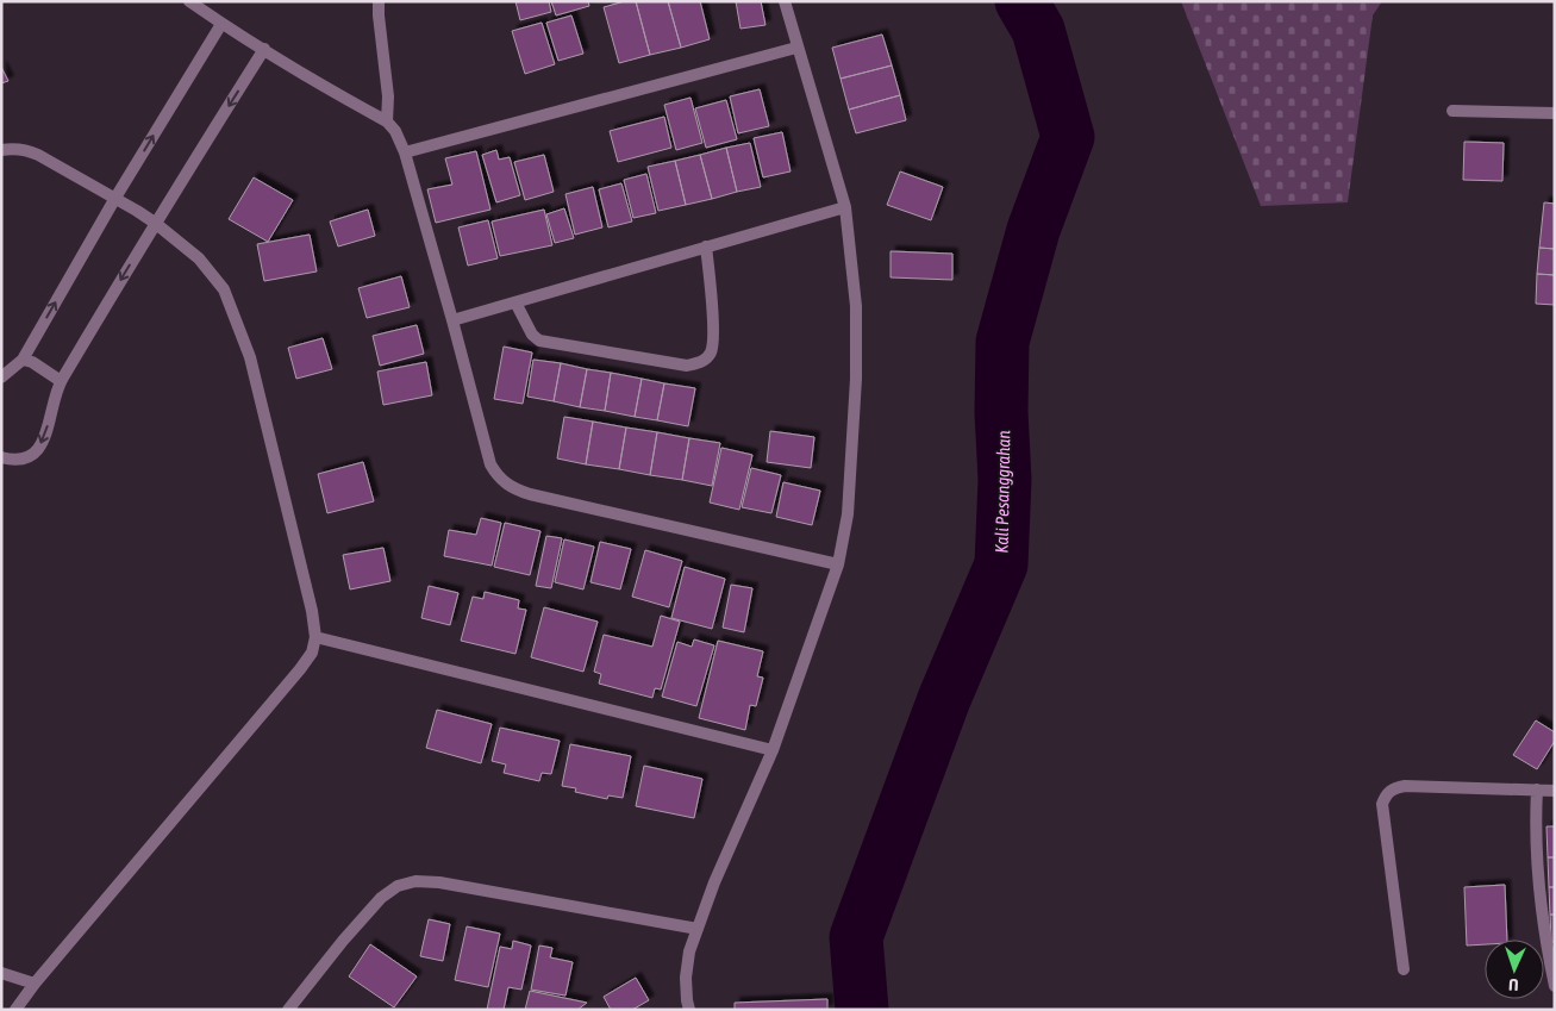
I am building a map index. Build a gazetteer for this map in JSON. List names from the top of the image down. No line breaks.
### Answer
{"water":["Kali Pesanggrahan"],"north":"bottom"}
